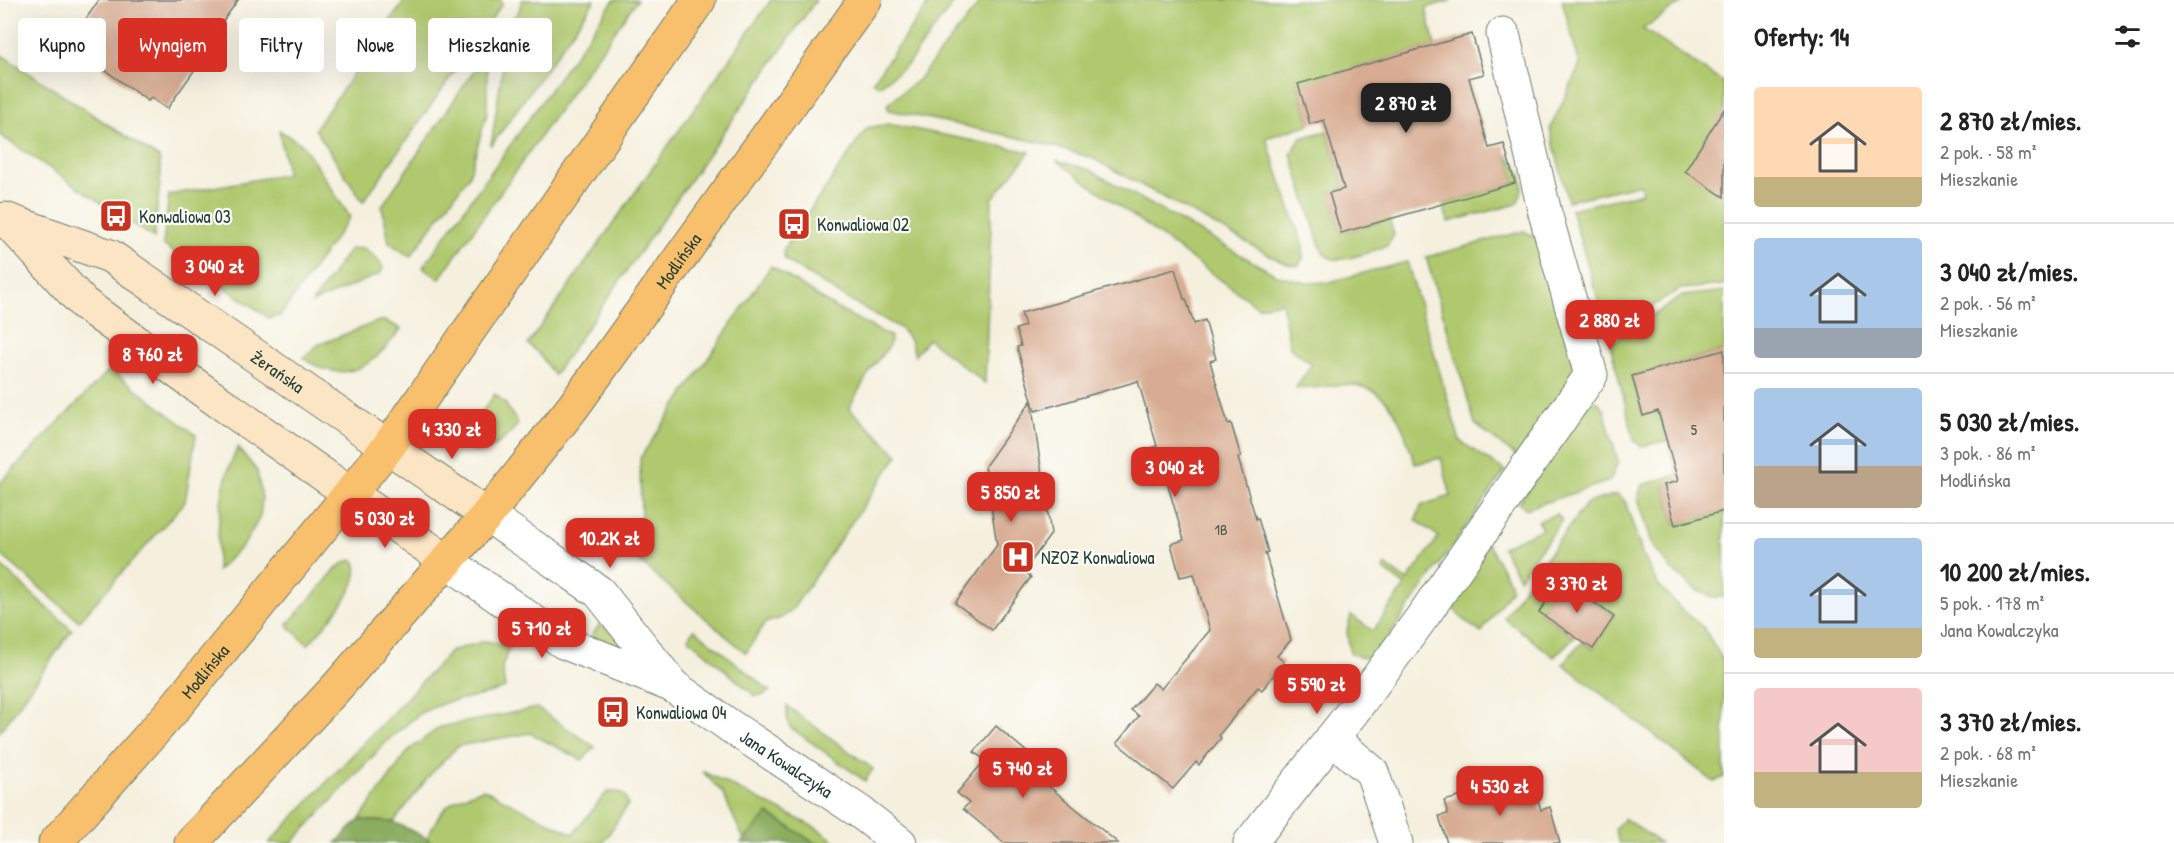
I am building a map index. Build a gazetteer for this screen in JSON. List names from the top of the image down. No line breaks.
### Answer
{"streets":{"main road":["Modlińska"],"street":["Żerańska","Jana Kowalczyka"]},"crossings":[["Modlińska","Żerańska"],["Modlińska","Jana Kowalczyka"]],"places":{"bus stop":["Konwaliowa 03","Konwaliowa 02","Konwaliowa 04"],"hospital":["NZOZ Konwaliowa"]},"house_numbers":["5","1B"],"page":{"heading":"Oferty: 14","chip":["Kupno","Wynajem","Filtry","Nowe","Mieszkanie"],"list":[{"name":"2 870 zł/mies.","note":"2 pok. · 58 m² · Mieszkanie"},{"name":"3 040 zł/mies.","note":"2 pok. · 56 m² · Mieszkanie"},{"name":"5 030 zł/mies.","note":"3 pok. · 86 m² · Modlińska"},{"name":"10 200 zł/mies.","note":"5 pok. · 178 m² · Jana Kowalczyka"},{"name":"3 370 zł/mies.","note":"2 pok. · 68 m² · Mieszkanie"}],"price":["2 870 zł","3 040 zł","2 880 zł","8 760 zł","4 330 zł","3 040 zł","5 850 zł","5 030 zł","10.2K zł","3 370 zł","5 710 zł","5 590 zł","5 740 zł","4 530 zł"]}}
